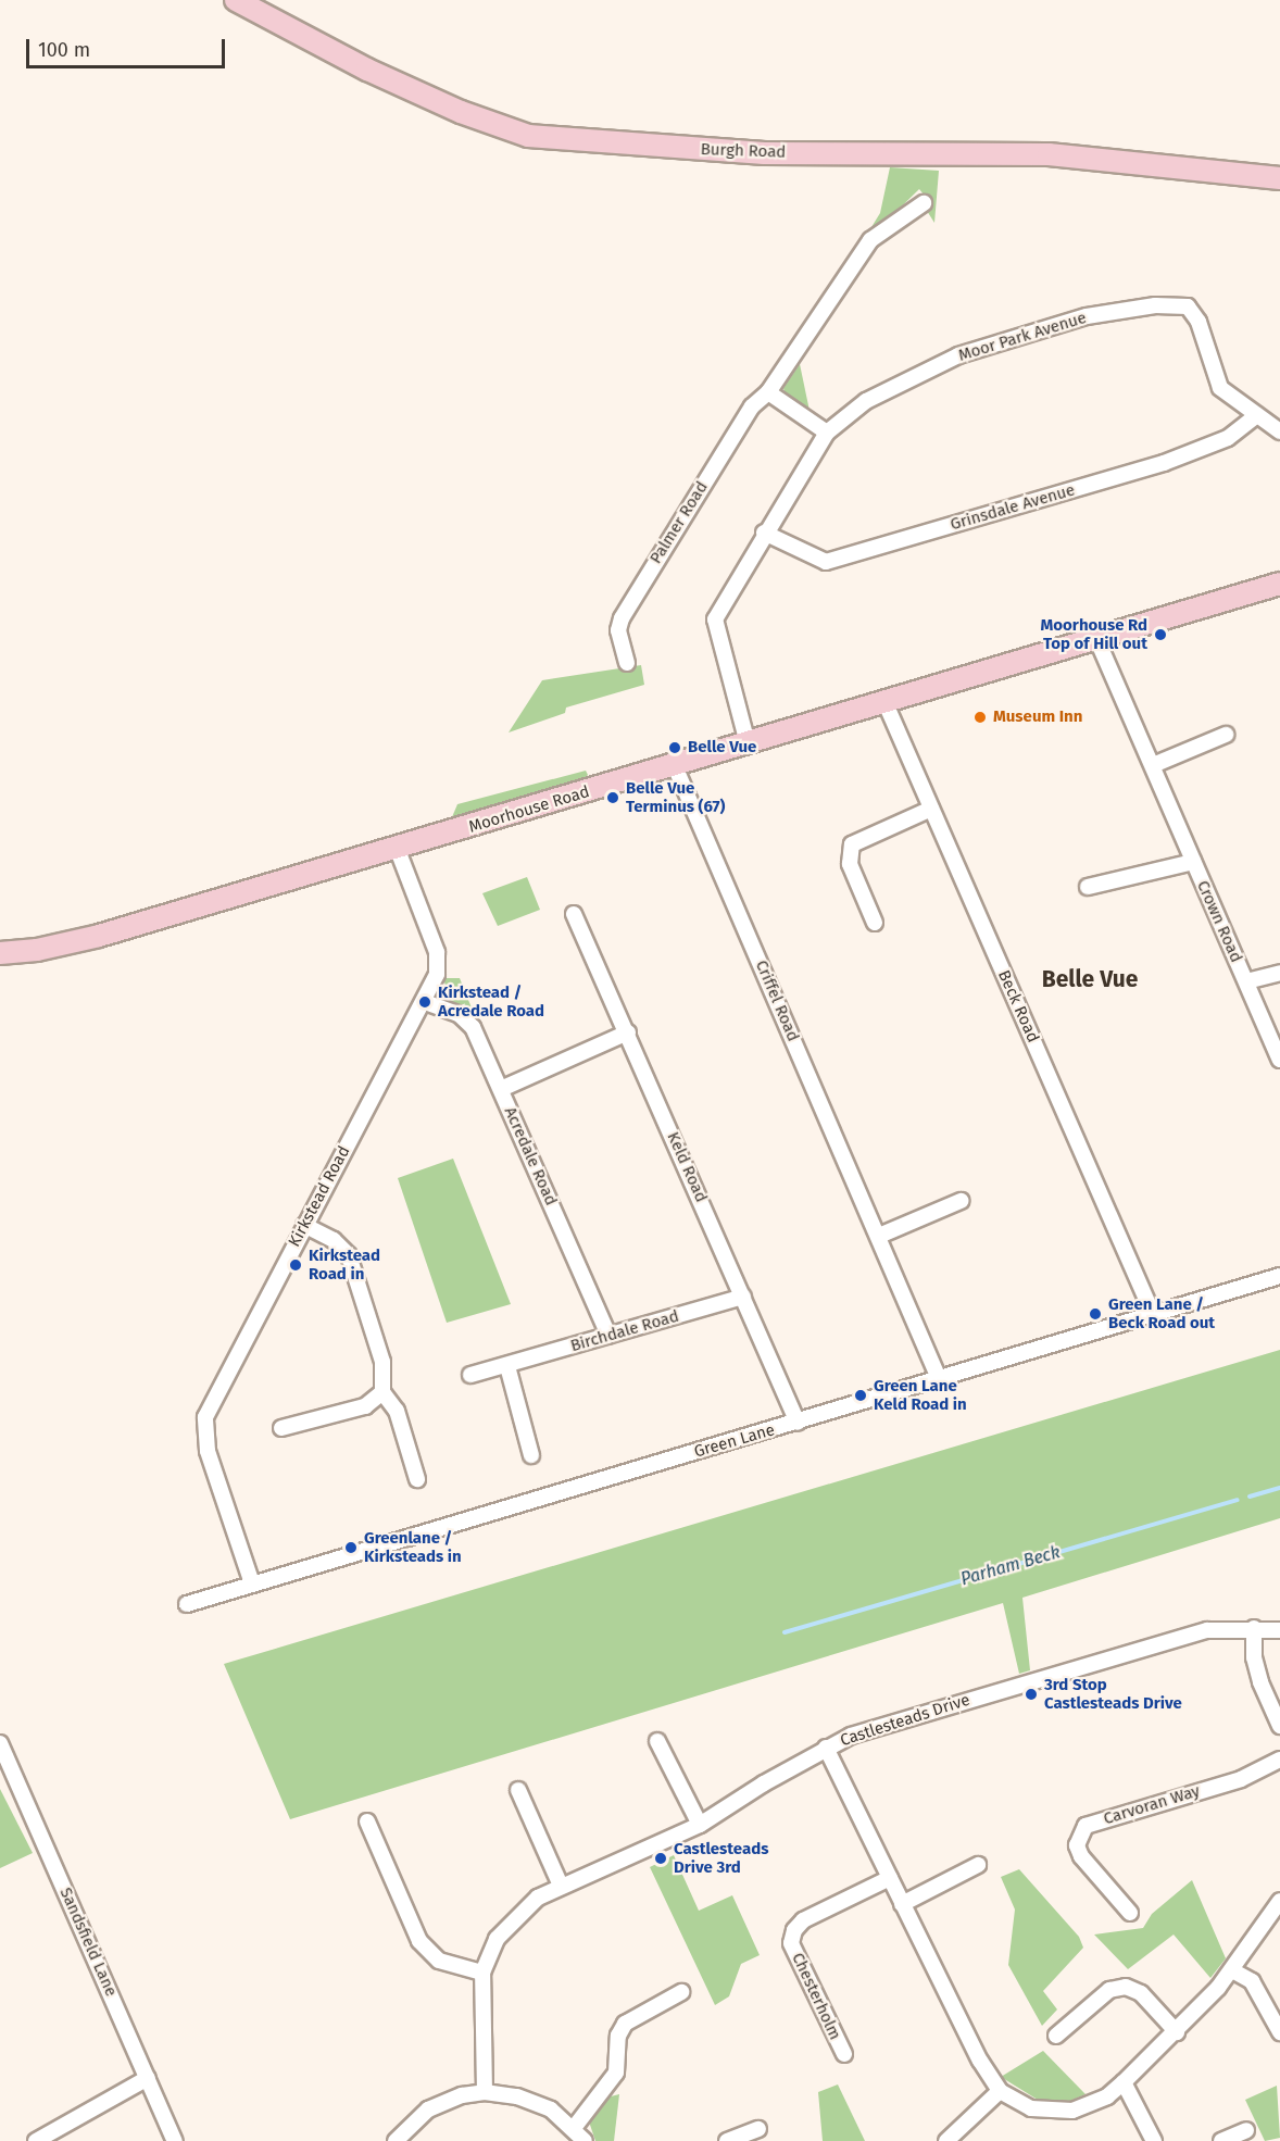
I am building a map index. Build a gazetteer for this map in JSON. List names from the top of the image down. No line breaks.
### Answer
{"streets":{"main road":["Burgh Road","Moorhouse Road"],"street":["Moor Park Avenue","Grinsdale Avenue","Palmer Road","Crown Road","Criffel Road","Beck Road","Acredale Road","Keld Road","Kirkstead Road","Birchdale Road","Green Lane","Castlesteads Drive","Carvoran Way","Sandsfield Lane","Chesterholm"]},"crossings":[["Moor Park Avenue","Grinsdale Avenue"],["Moor Park Avenue","Moorhouse Road"],["Moorhouse Road","Crown Road"],["Moorhouse Road","Criffel Road"],["Moorhouse Road","Beck Road"],["Moorhouse Road","Kirkstead Road"],["Criffel Road","Green Lane"],["Beck Road","Green Lane"],["Acredale Road","Kirkstead Road"],["Acredale Road","Birchdale Road"],["Keld Road","Birchdale Road"],["Keld Road","Green Lane"],["Kirkstead Road","Green Lane"]],"districts":["Belle Vue"],"water":["Parham Beck"],"places":["Moorhouse Rd Top of Hill out","Museum Inn","Belle Vue","Belle Vue Terminus (67)","Kirkstead / Acredale Road","Kirkstead Road in","Green Lane / Beck Road out","Green Lane Keld Road in","Greenlane / Kirksteads in","3rd Stop Castlesteads Drive","Castlesteads Drive 3rd"],"scale_bar":"100 m"}
